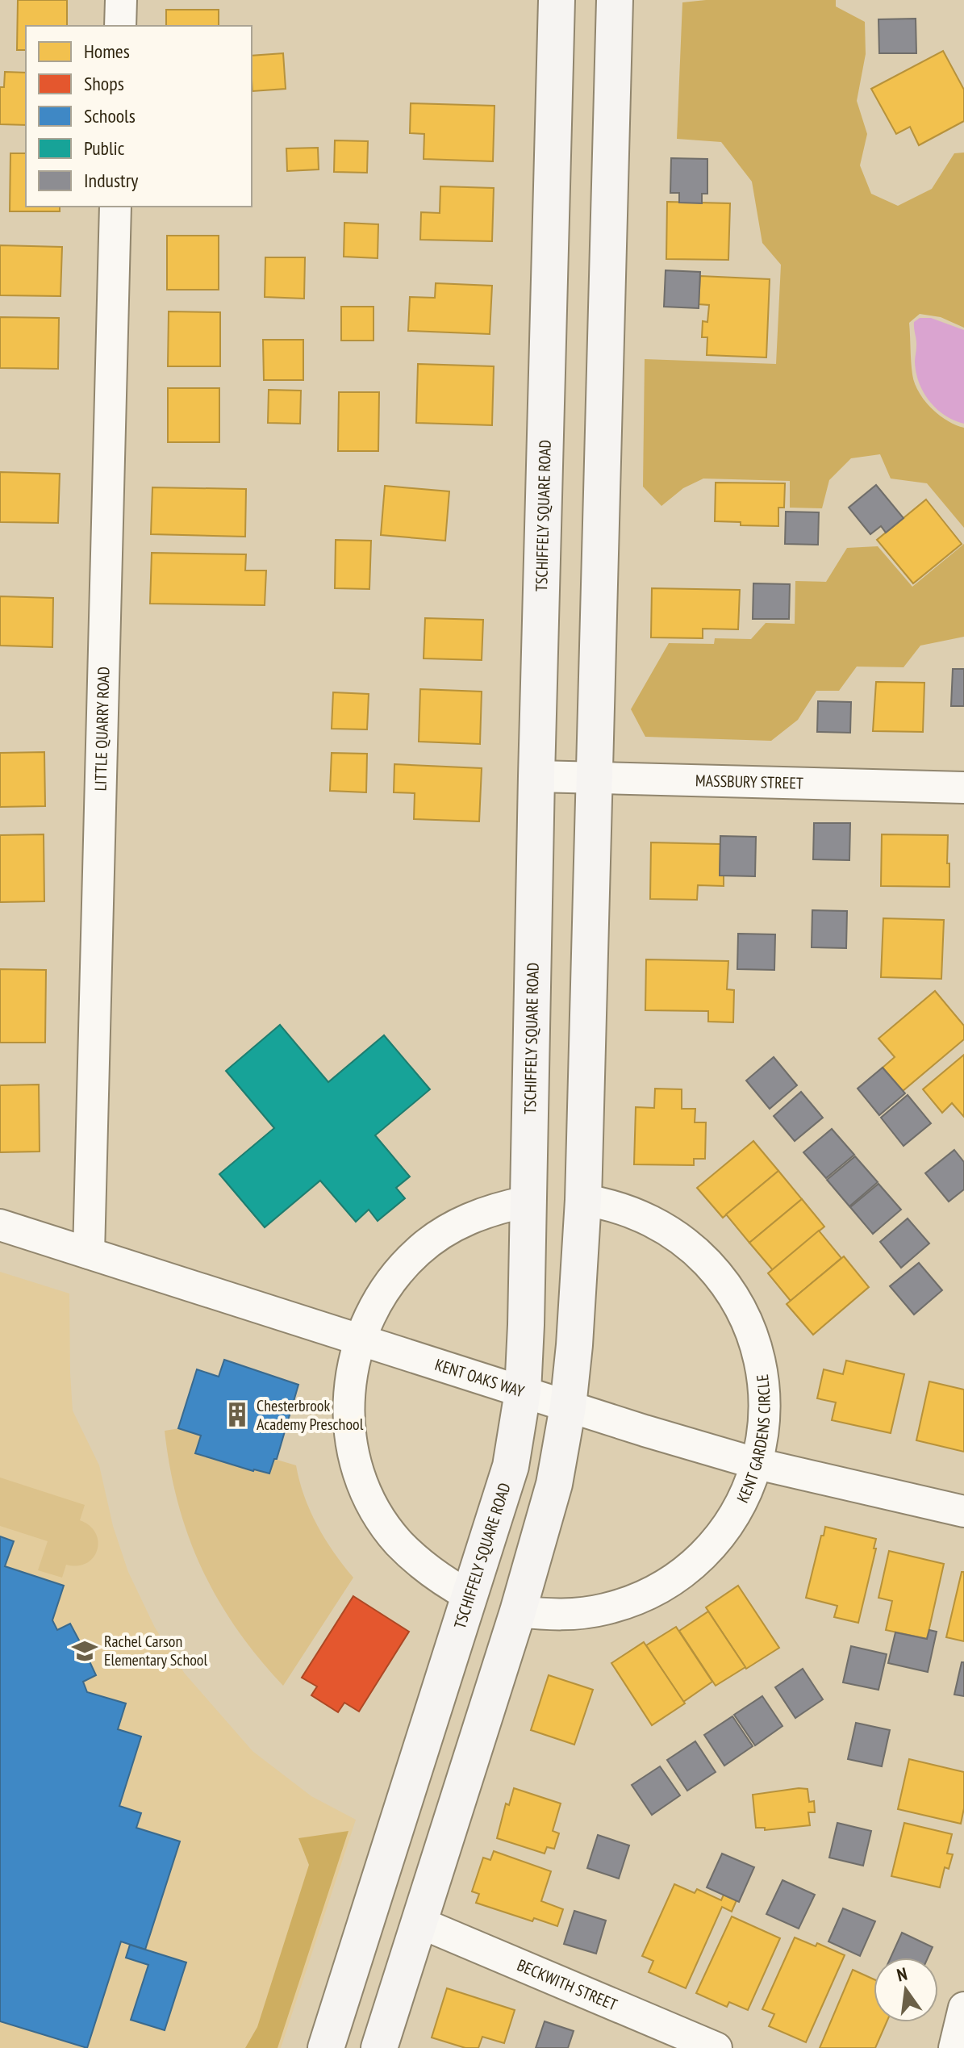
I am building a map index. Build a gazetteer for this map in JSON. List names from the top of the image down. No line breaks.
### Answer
{"streets":{"street":["TSCHIFFELY SQUARE ROAD","LITTLE QUARRY ROAD","MASSBURY STREET","KENT OAKS WAY","KENT GARDENS CIRCLE","BECKWITH STREET"]},"crossings":[["TSCHIFFELY SQUARE ROAD","MASSBURY STREET"],["TSCHIFFELY SQUARE ROAD","KENT OAKS WAY"],["LITTLE QUARRY ROAD","KENT OAKS WAY"],["KENT OAKS WAY","KENT GARDENS CIRCLE"]],"places":{"building":["Chesterbrook Academy Preschool"],"school or university":["Rachel Carson Elementary School"]},"legend":["Homes","Shops","Schools","Public","Industry"],"north":"top"}
